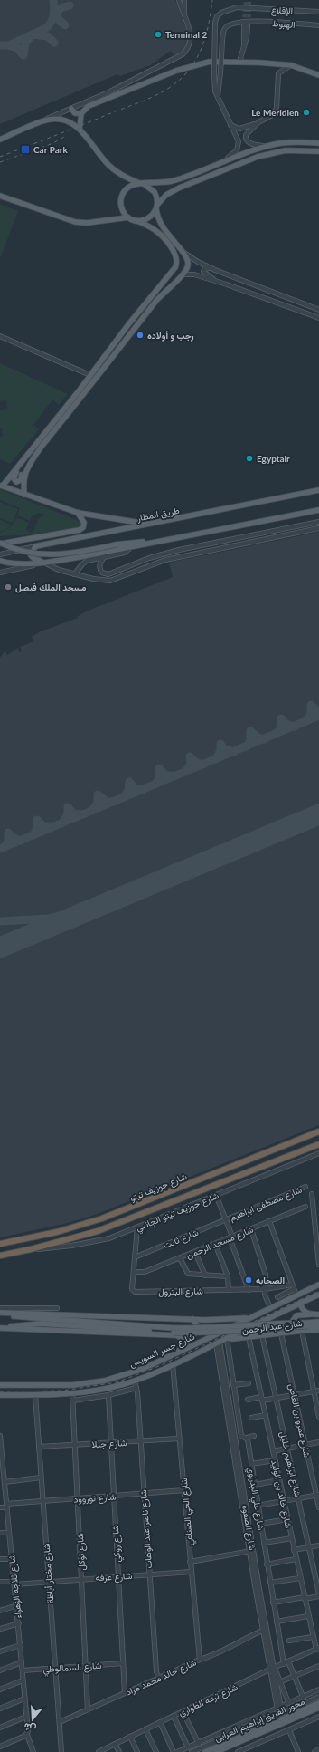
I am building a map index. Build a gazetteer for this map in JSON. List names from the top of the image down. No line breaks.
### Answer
{"streets":{"highway":["شارع جوزيف تيتو"],"main road":["طريق المطار","شارع عبد الرحمن","شارع جسر السويس","محور الفريق إبراهيم العرابى"],"street":["الإقلاع","الهبوط","شارع مصطفى ابراهيم","شارع جوزيف تيتو الجانبي","شارع ثابت","شارع مسجد الرحمن","شارع البترول","شارع عمرو بن العاص","شارع جيلا","شارع ابراهيم خليل","شارع خالد بن الوليد","شارع توروود","شارع علي البدراوي","شارع الحي الصناعي","شارع الصفوه","شارع ناصر عبد الوهاب","شارع روكي","شارع توكل","شارع مختار أباظة","شارع عرفه","شارع ثلاجه الزهراء","شارع السمالوطي","شارع خالد محمد مراد","شارع ترعه الطواري"]},"crossings":[["الإقلاع","الهبوط"],["شارع مصطفى ابراهيم","شارع ثابت"],["شارع جوزيف تيتو الجانبي","شارع البترول"],["شارع ثابت","شارع البترول"],["شارع مسجد الرحمن","شارع البترول"],["شارع عبد الرحمن","شارع جسر السويس"],["شارع عبد الرحمن","شارع عمرو بن العاص"],["شارع عبد الرحمن","شارع ابراهيم خليل"],["شارع عبد الرحمن","شارع خالد بن الوليد"],["شارع عبد الرحمن","شارع علي البدراوي"],["شارع جسر السويس","شارع علي البدراوي"],["شارع جسر السويس","شارع الحي الصناعي"],["شارع جسر السويس","شارع الصفوه"],["شارع جسر السويس","شارع ناصر عبد الوهاب"],["شارع جسر السويس","شارع توكل"],["شارع جسر السويس","شارع مختار أباظة"],["شارع جيلا","شارع الحي الصناعي"],["شارع جيلا","شارع ناصر عبد الوهاب"],["شارع جيلا","شارع روكي"],["شارع جيلا","شارع توكل"],["شارع جيلا","شارع مختار أباظة"],["شارع خالد بن الوليد","شارع ترعه الطواري"],["شارع توروود","شارع الحي الصناعي"],["شارع توروود","شارع ناصر عبد الوهاب"],["شارع توروود","شارع روكي"],["شارع توروود","شارع توكل"],["شارع توروود","شارع مختار أباظة"],["شارع توروود","شارع ثلاجه الزهراء"],["شارع علي البدراوي","شارع ترعه الطواري"],["شارع الحي الصناعي","شارع عرفه"],["شارع الحي الصناعي","شارع خالد محمد مراد"],["شارع الصفوه","شارع خالد محمد مراد"],["شارع الصفوه","شارع ترعه الطواري"],["شارع ناصر عبد الوهاب","شارع عرفه"],["شارع ناصر عبد الوهاب","شارع خالد محمد مراد"],["شارع روكي","شارع عرفه"],["شارع روكي","شارع السمالوطي"],["شارع روكي","شارع خالد محمد مراد"],["شارع توكل","شارع عرفه"],["شارع توكل","شارع السمالوطي"],["شارع توكل","شارع خالد محمد مراد"],["شارع مختار أباظة","شارع عرفه"],["شارع مختار أباظة","شارع السمالوطي"],["شارع مختار أباظة","شارع خالد محمد مراد"],["شارع عرفه","شارع ثلاجه الزهراء"],["شارع ثلاجه الزهراء","شارع السمالوطي"]],"places":{"other":["Terminal 2","Le Meridien","رجب و أولاده","Egyptair","مسجد الملك فيصل","الصحابه"],"transit":["Car Park"]},"north":"bottom"}
